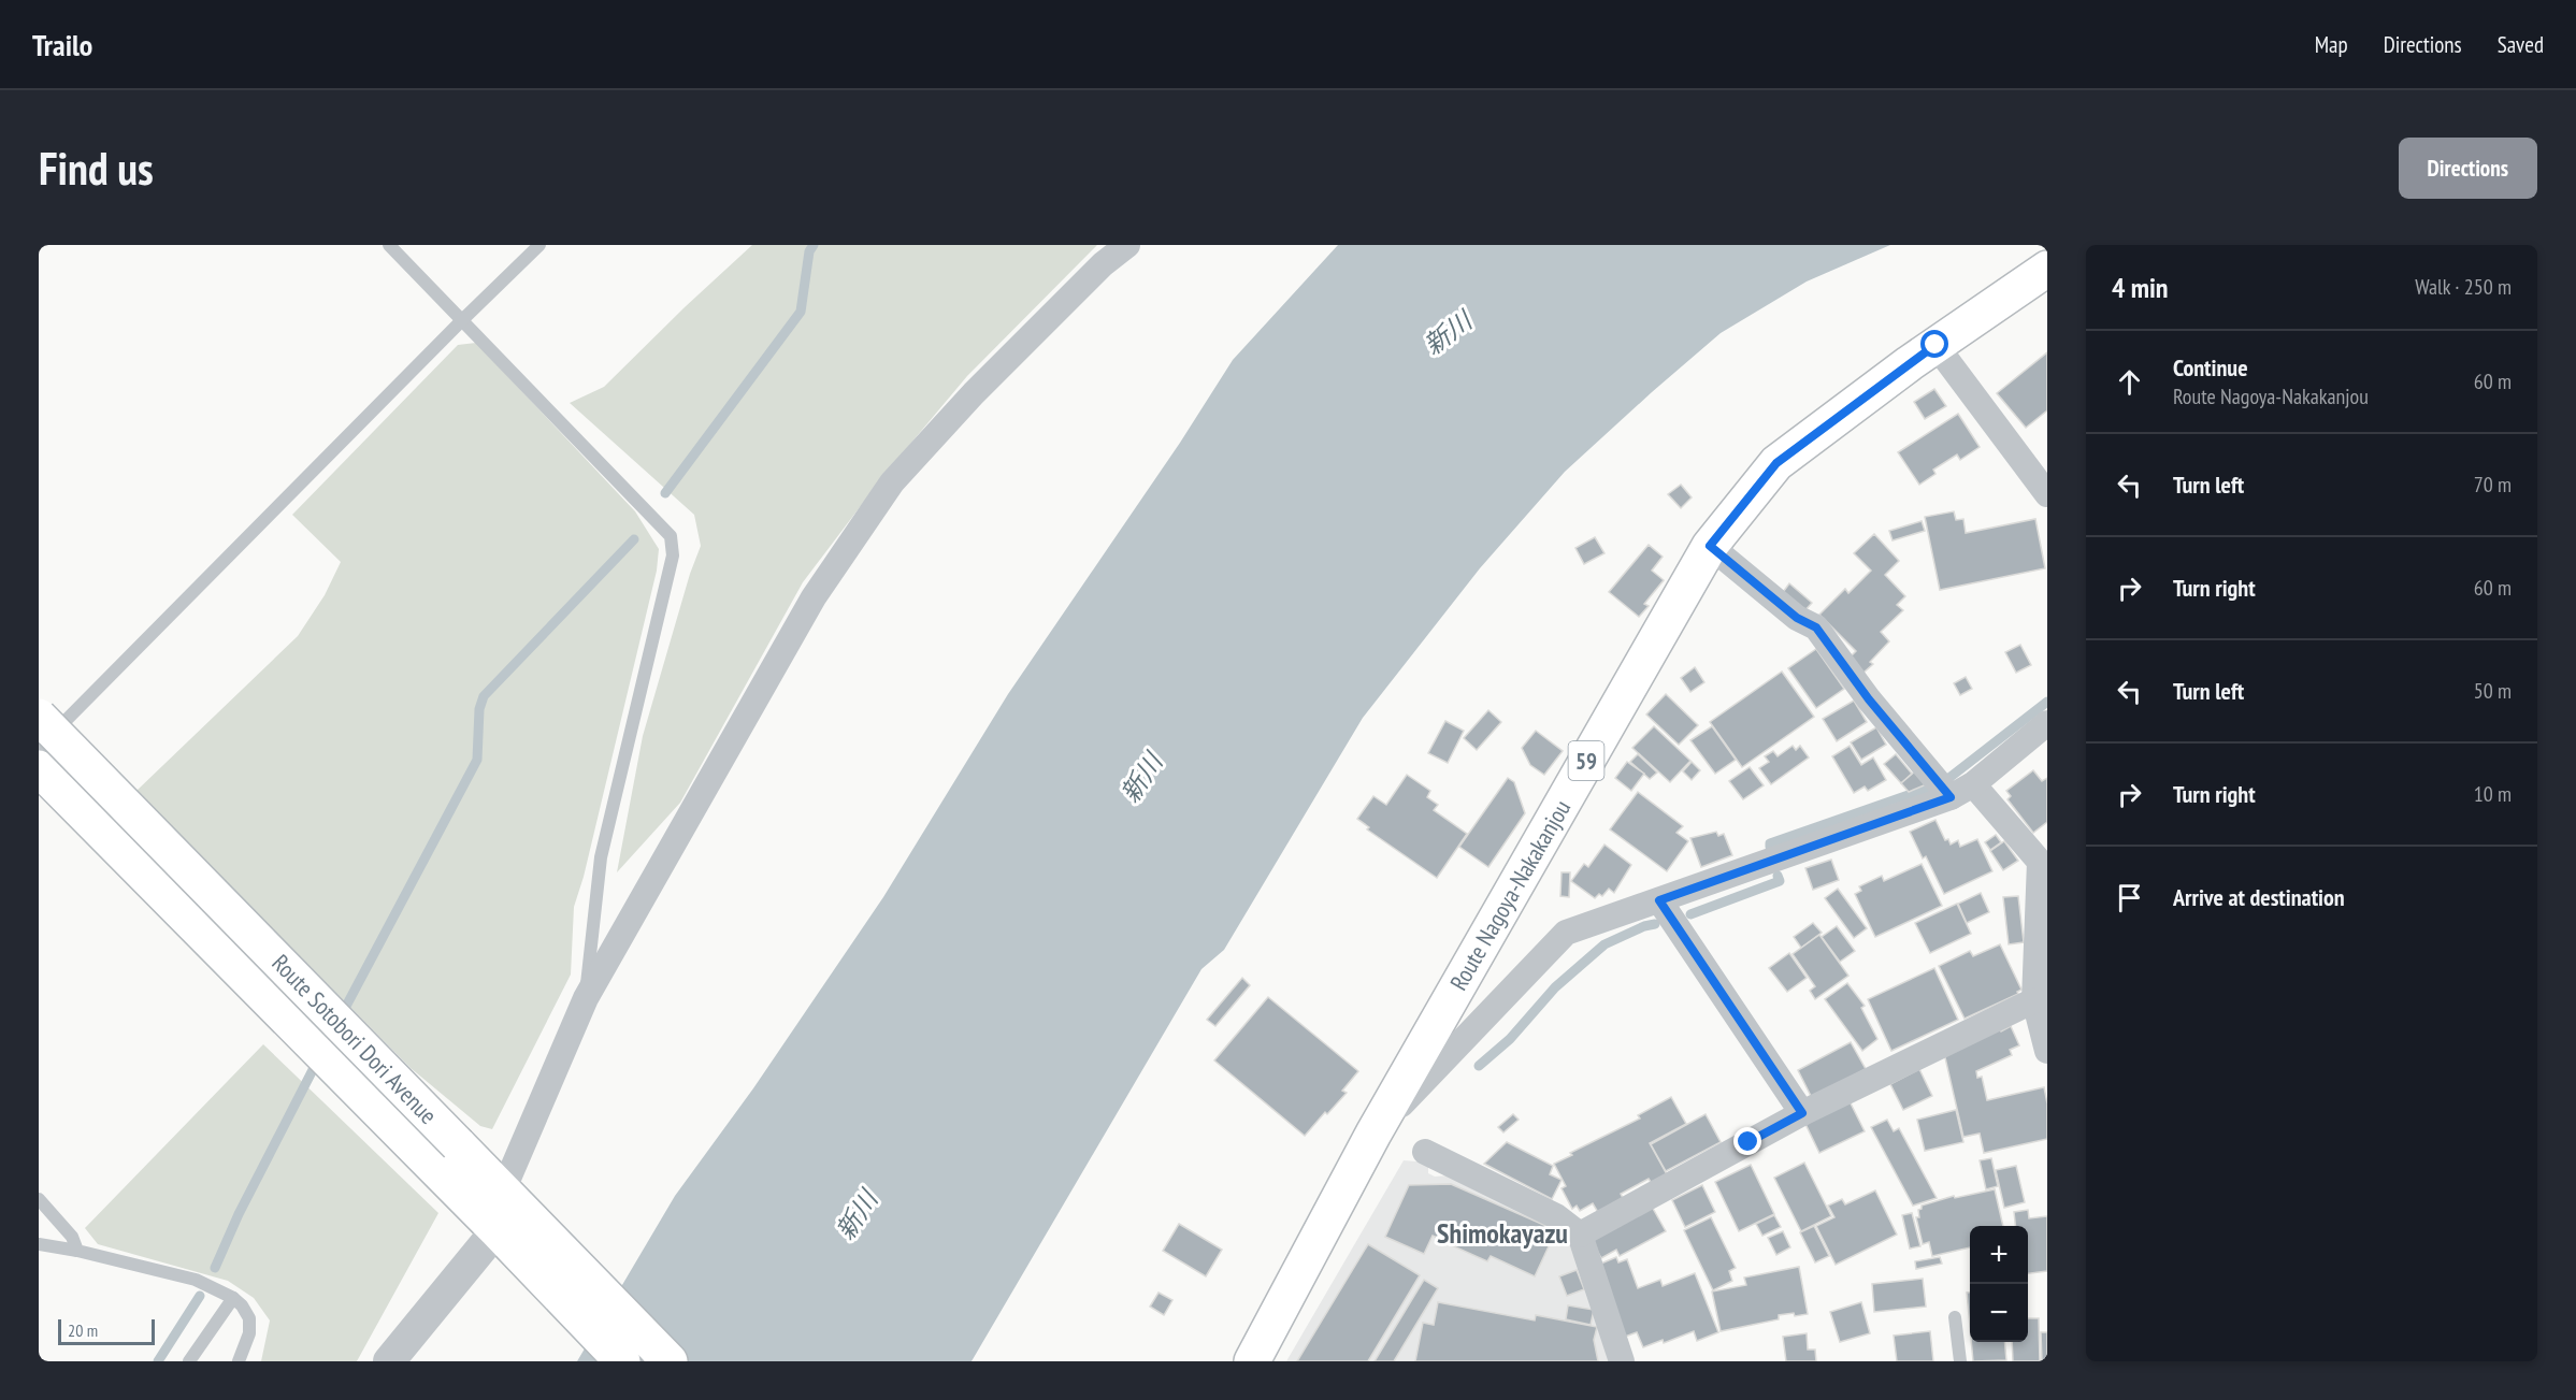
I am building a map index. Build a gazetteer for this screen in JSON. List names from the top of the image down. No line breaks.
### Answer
{"streets":{"main road":["59","Route Nagoya-Nakakanjou","Route Sotobori Dori Avenue"]},"districts":["Shimokayazu"],"water":["新川"],"scale_bar":"20 m","page":{"header":"Trailo","nav":["Map","Directions","Saved"],"buttons":"Directions","title":"Find us","heading":["4 min","Walk · 250 m"],"list":[["Continue","Route Nagoya-Nakakanjou","60 m"],["Turn left","70 m"],["Turn right","60 m"],["Turn left","50 m"],["Turn right","10 m"],"Arrive at destination"],"map_buttons":["+","−"],"scale":"20 m"}}
